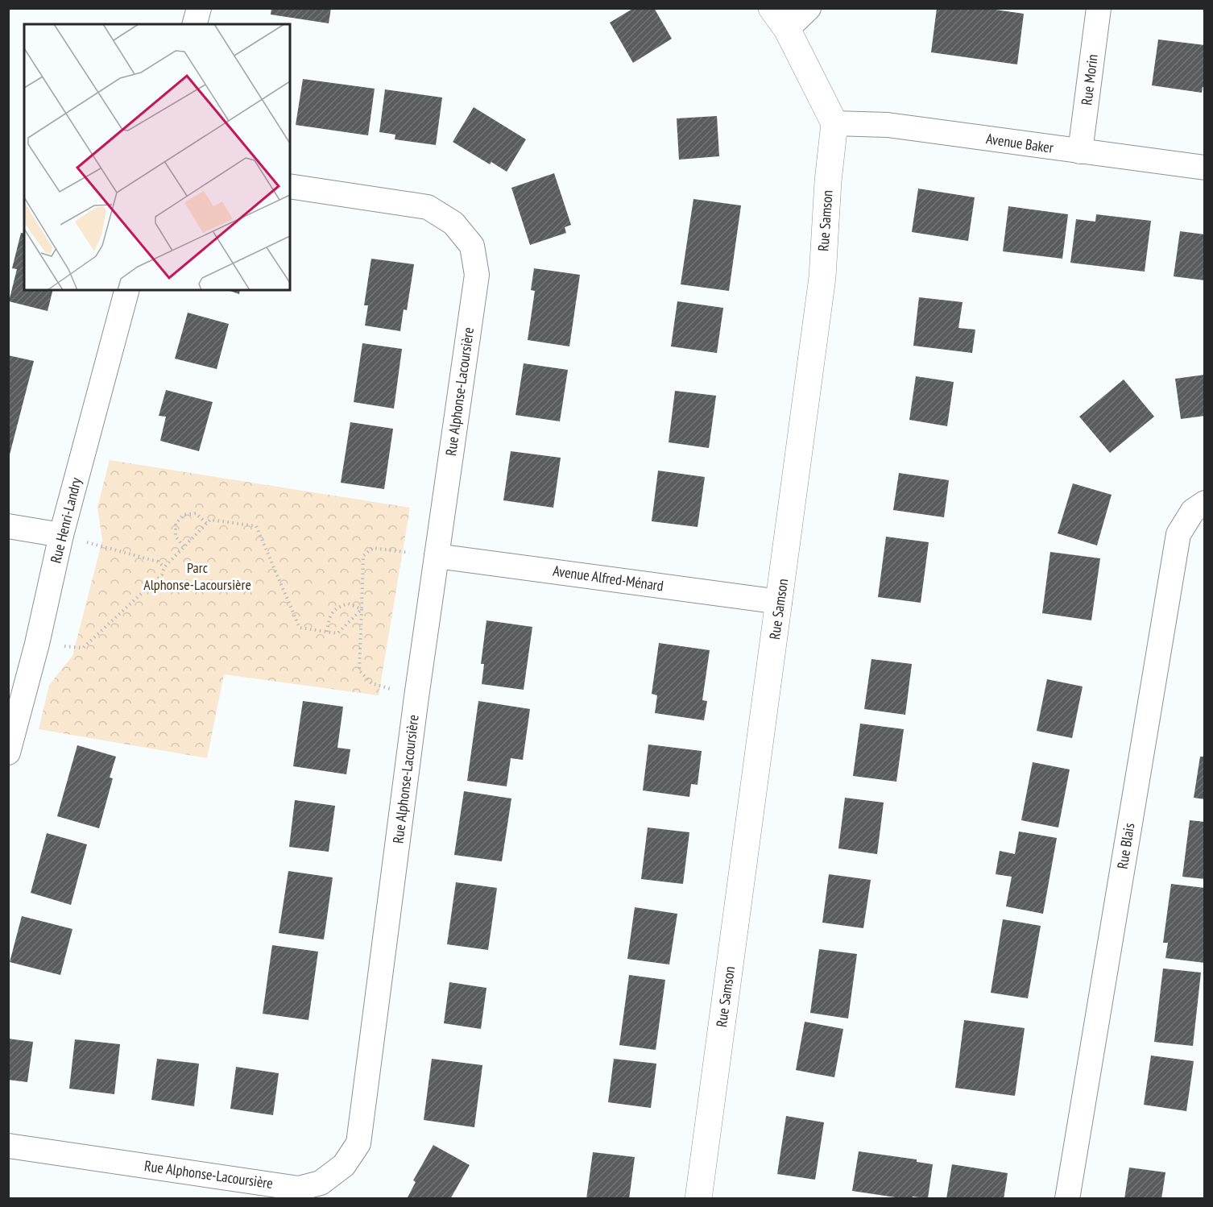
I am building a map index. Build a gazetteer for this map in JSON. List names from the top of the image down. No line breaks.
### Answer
{"streets":{"street":["Rue Morin","Avenue Baker","Rue Samson","Rue Alphonse-Lacoursière","Rue Henri-Landry","Avenue Alfred-Ménard","Rue Blais"]},"crossings":[["Rue Morin","Avenue Baker"],["Avenue Baker","Rue Samson"],["Rue Samson","Avenue Alfred-Ménard"],["Rue Alphonse-Lacoursière","Avenue Alfred-Ménard"]],"parks":["Parc Alphonse-Lacoursière"]}
